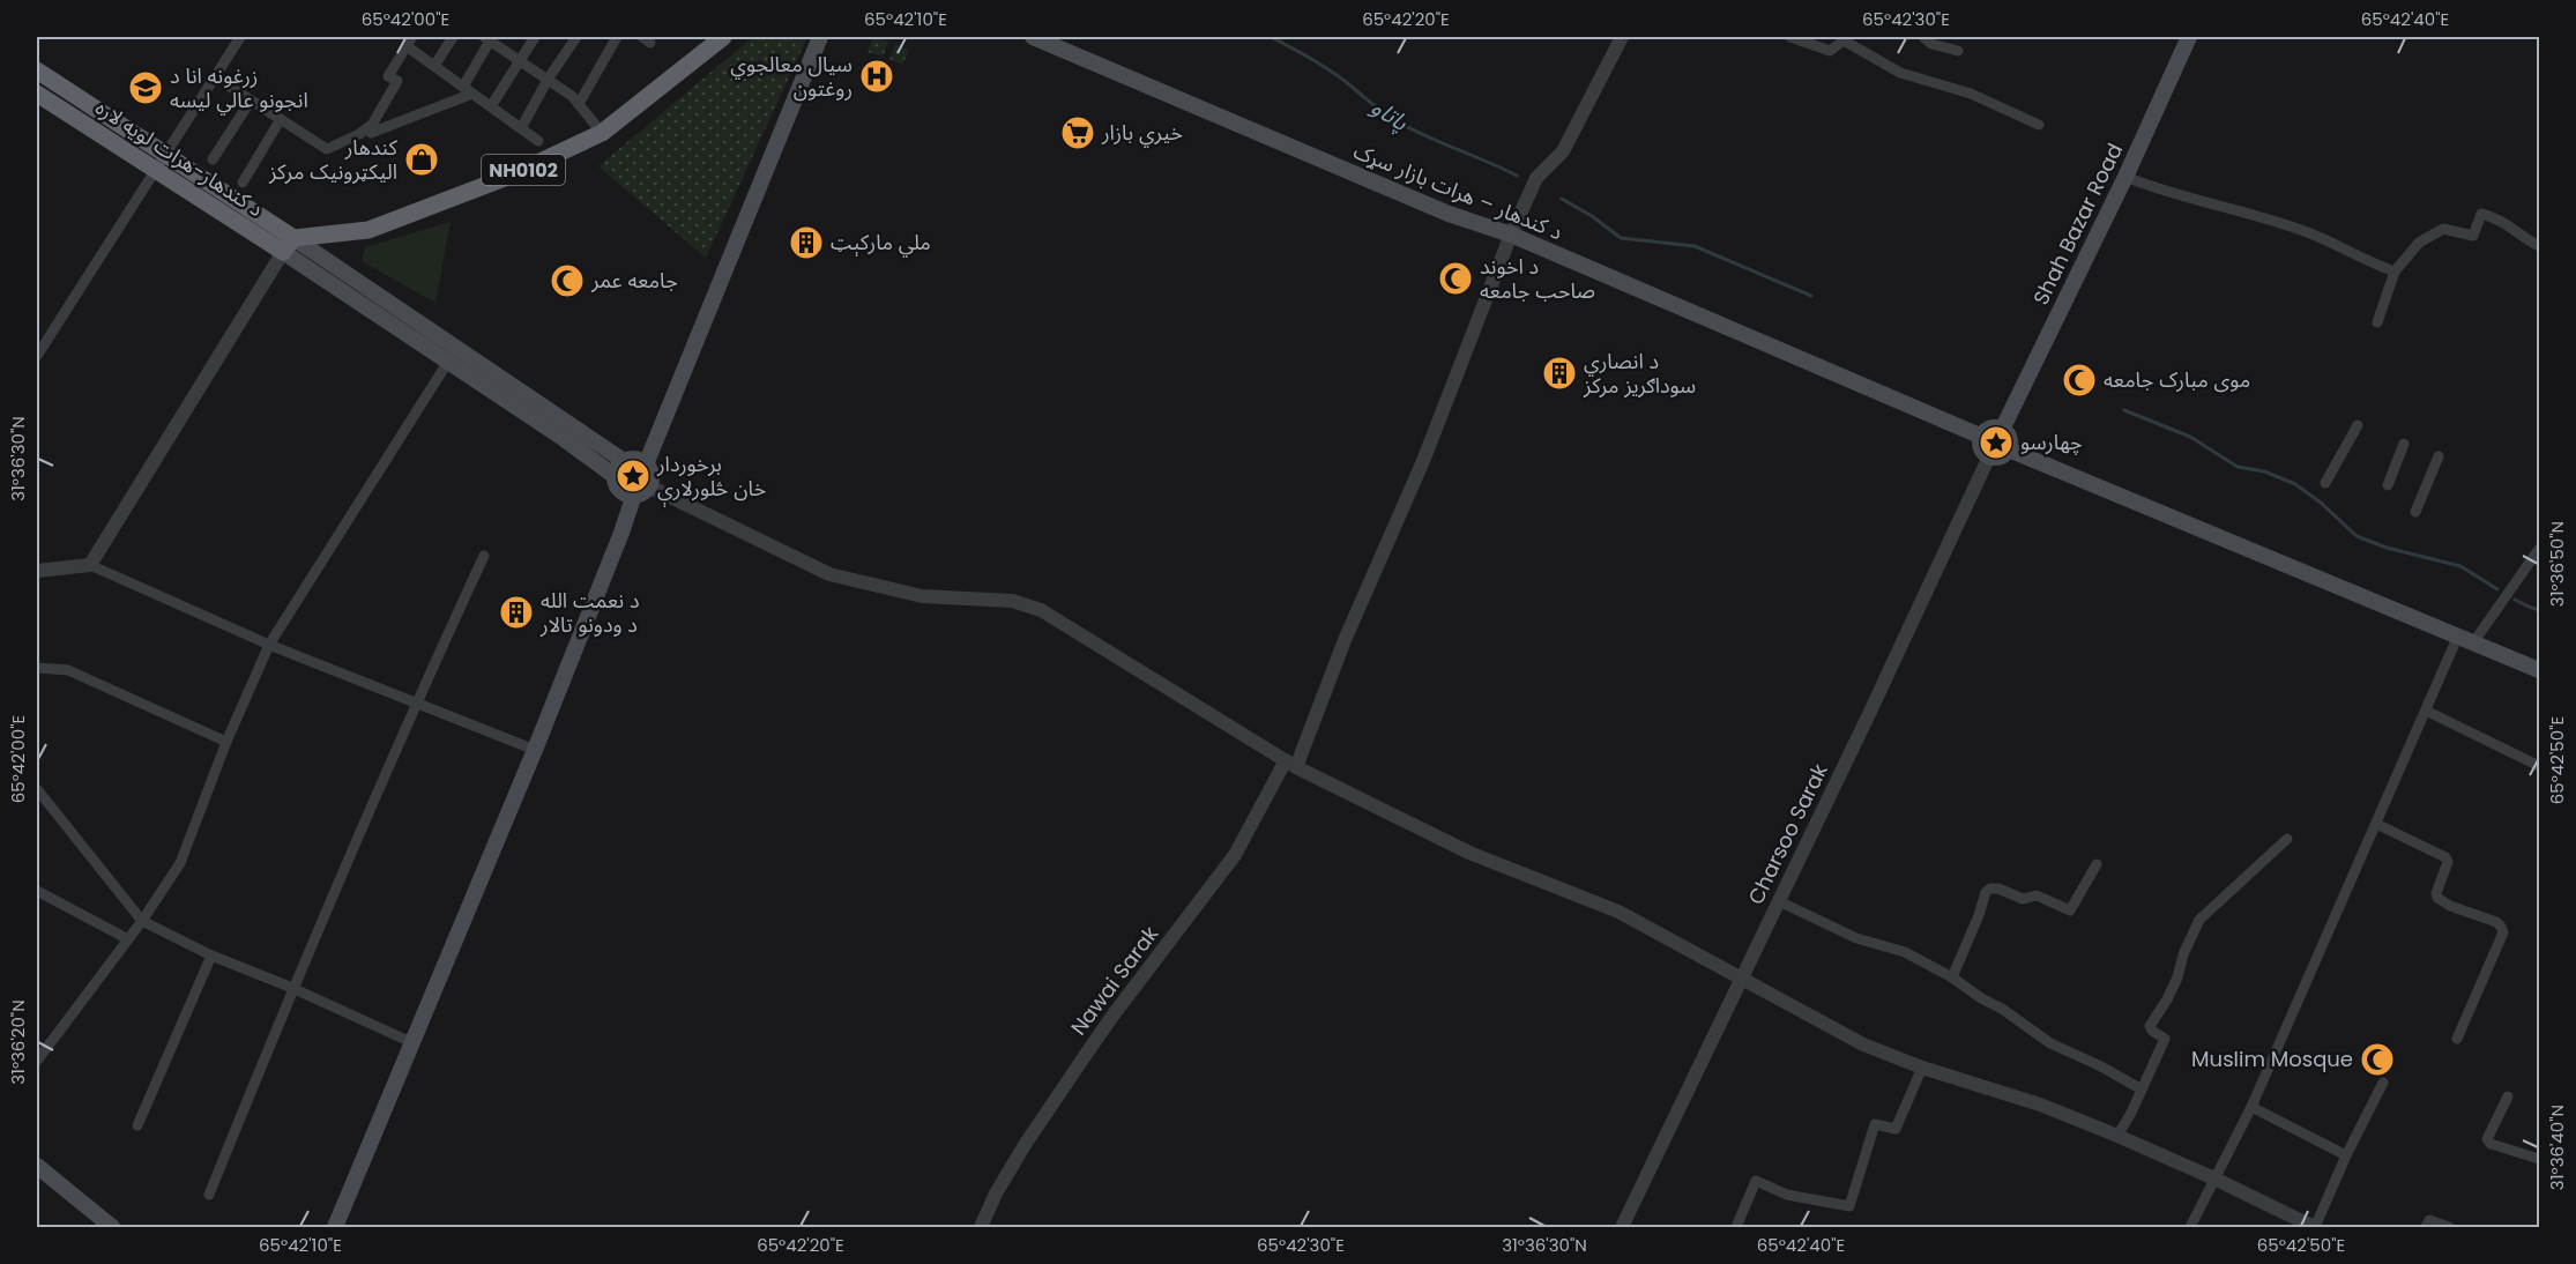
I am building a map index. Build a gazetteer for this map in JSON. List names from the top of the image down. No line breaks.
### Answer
{"streets":{"highway":["د کندهار-هرات لويه لاره","NH0102"],"main road":["د کندهار – هرات بازار سړک","Shah Bazar Road"],"street":["Charsoo Sarak","Nawai Sarak"]},"crossings":[["د کندهار-هرات لويه لاره","NH0102"],["د کندهار – هرات بازار سړک","Shah Bazar Road"],["د کندهار – هرات بازار سړک","Charsoo Sarak"],["د کندهار – هرات بازار سړک","Nawai Sarak"],["Shah Bazar Road","Charsoo Sarak"]],"water":["پاتاو"],"places":{"hospital":["سيال معالجوي روغتون"],"school or university":["زرغونه انا د انجونو عالي لیسه"],"supermarket":["خیري بازار"],"shop":["کندهار الیکټرونیک مرکز"],"building":["ملي مارکېټ","د انصاري سوداګریز مرکز","د نعمت الله د ودونو تالار"],"mosque":["د اخوند صاحب جامعه","جامعه عمر","موی مبارک جامعه","Muslim Mosque"],"place":["چهارسو","برخوردار خان څلورلارې"]},"coordinates":["65°42'00\"E","65°42'10\"E","65°42'20\"E","65°42'30\"E","65°42'40\"E","31°36'30\"N","31°36'50\"N","65°42'50\"E","31°36'20\"N","31°36'40\"N"]}
